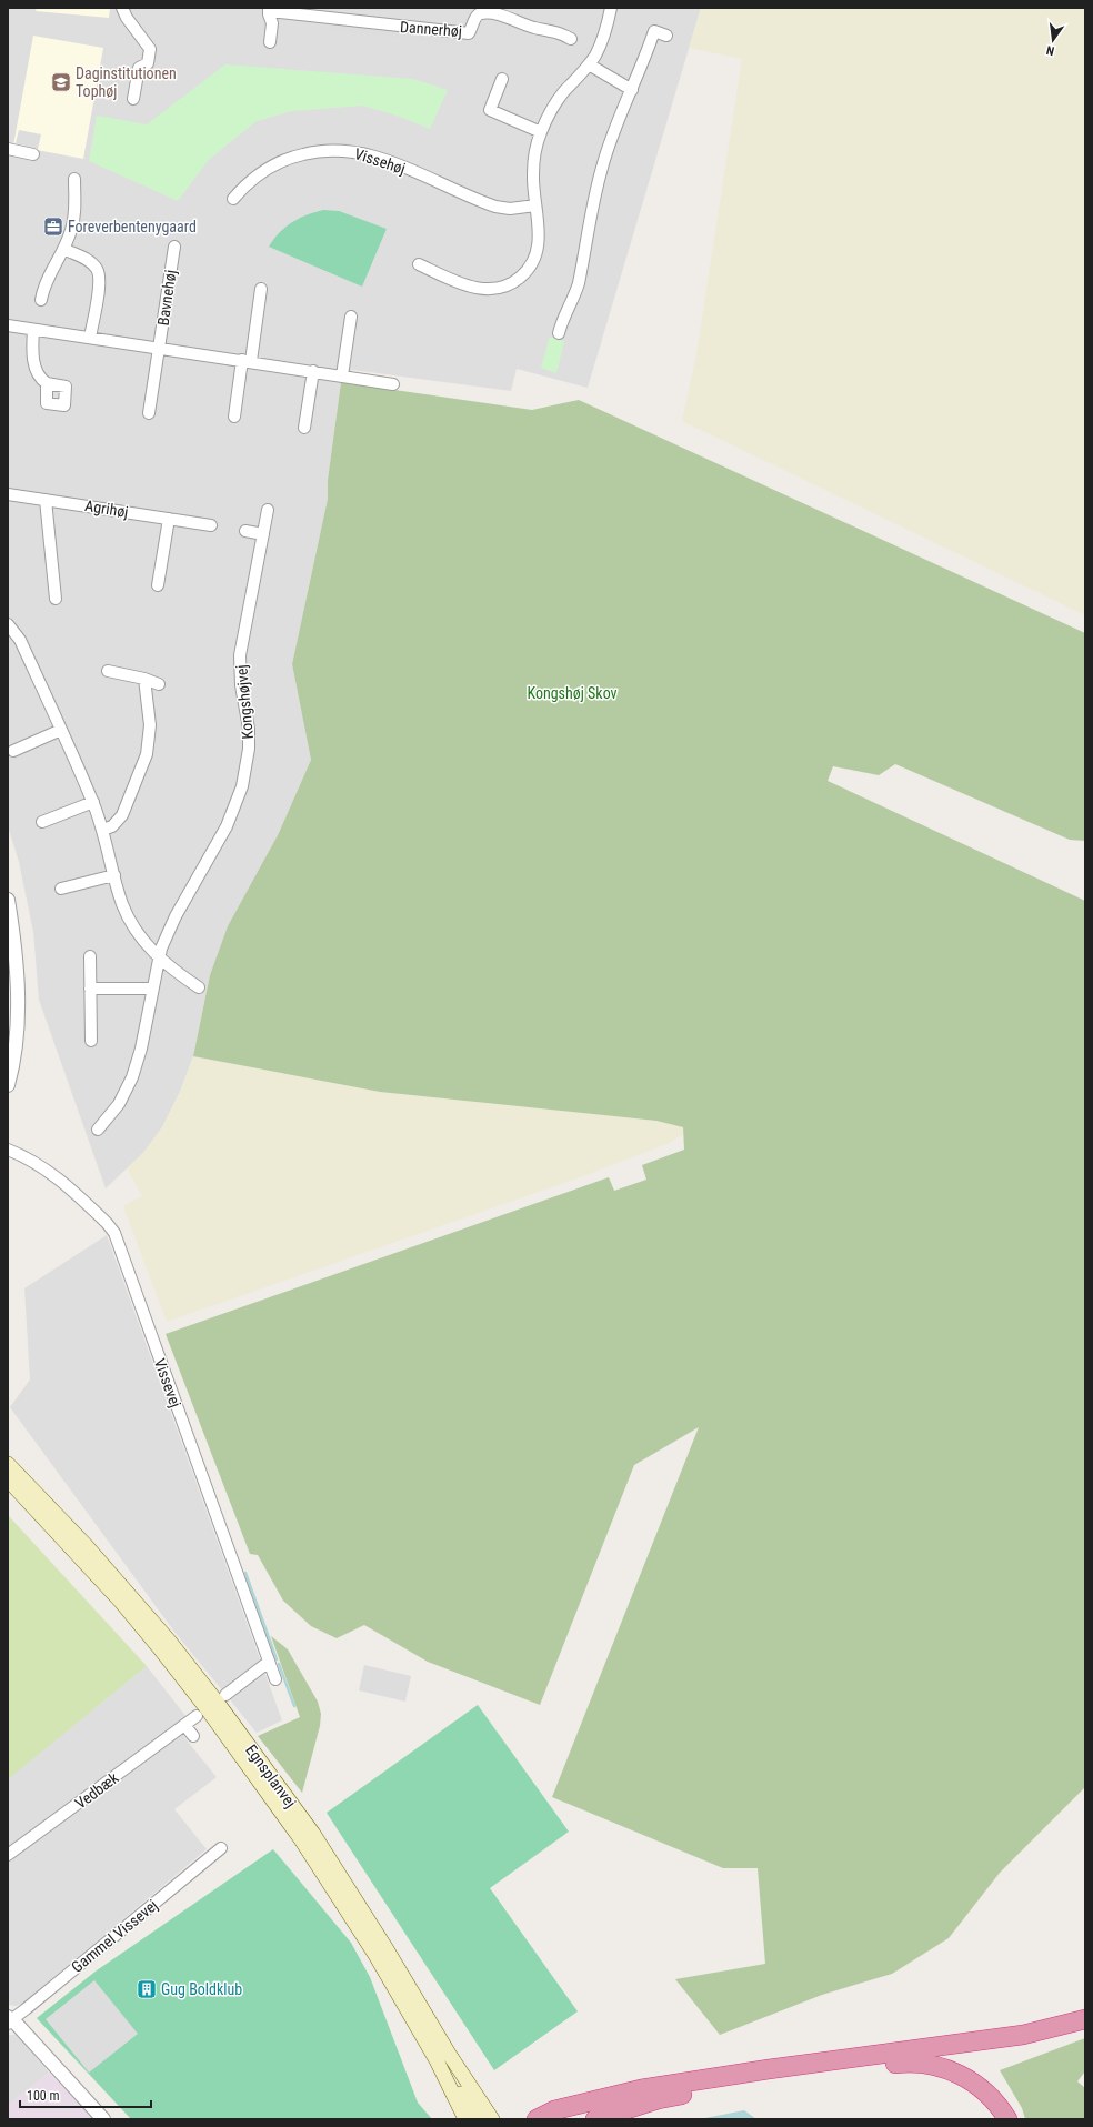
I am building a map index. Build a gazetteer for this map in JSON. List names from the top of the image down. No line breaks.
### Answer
{"streets":{"main road":["Egnsplanvej"],"street":["Dannerhøj","Vissehøj","Bavnehøj","Agrihøj","Kongshøjvej","Vissevej","Vedbæk","Gammel Vissevej"]},"parks":["Kongshøj Skov"],"places":{"school or university":["Daginstitutionen Tophøj"],"office":["Foreverbentenygaard"],"building":["Gug Boldklub"]},"scale_bar":"100 m","north":"bottom"}
